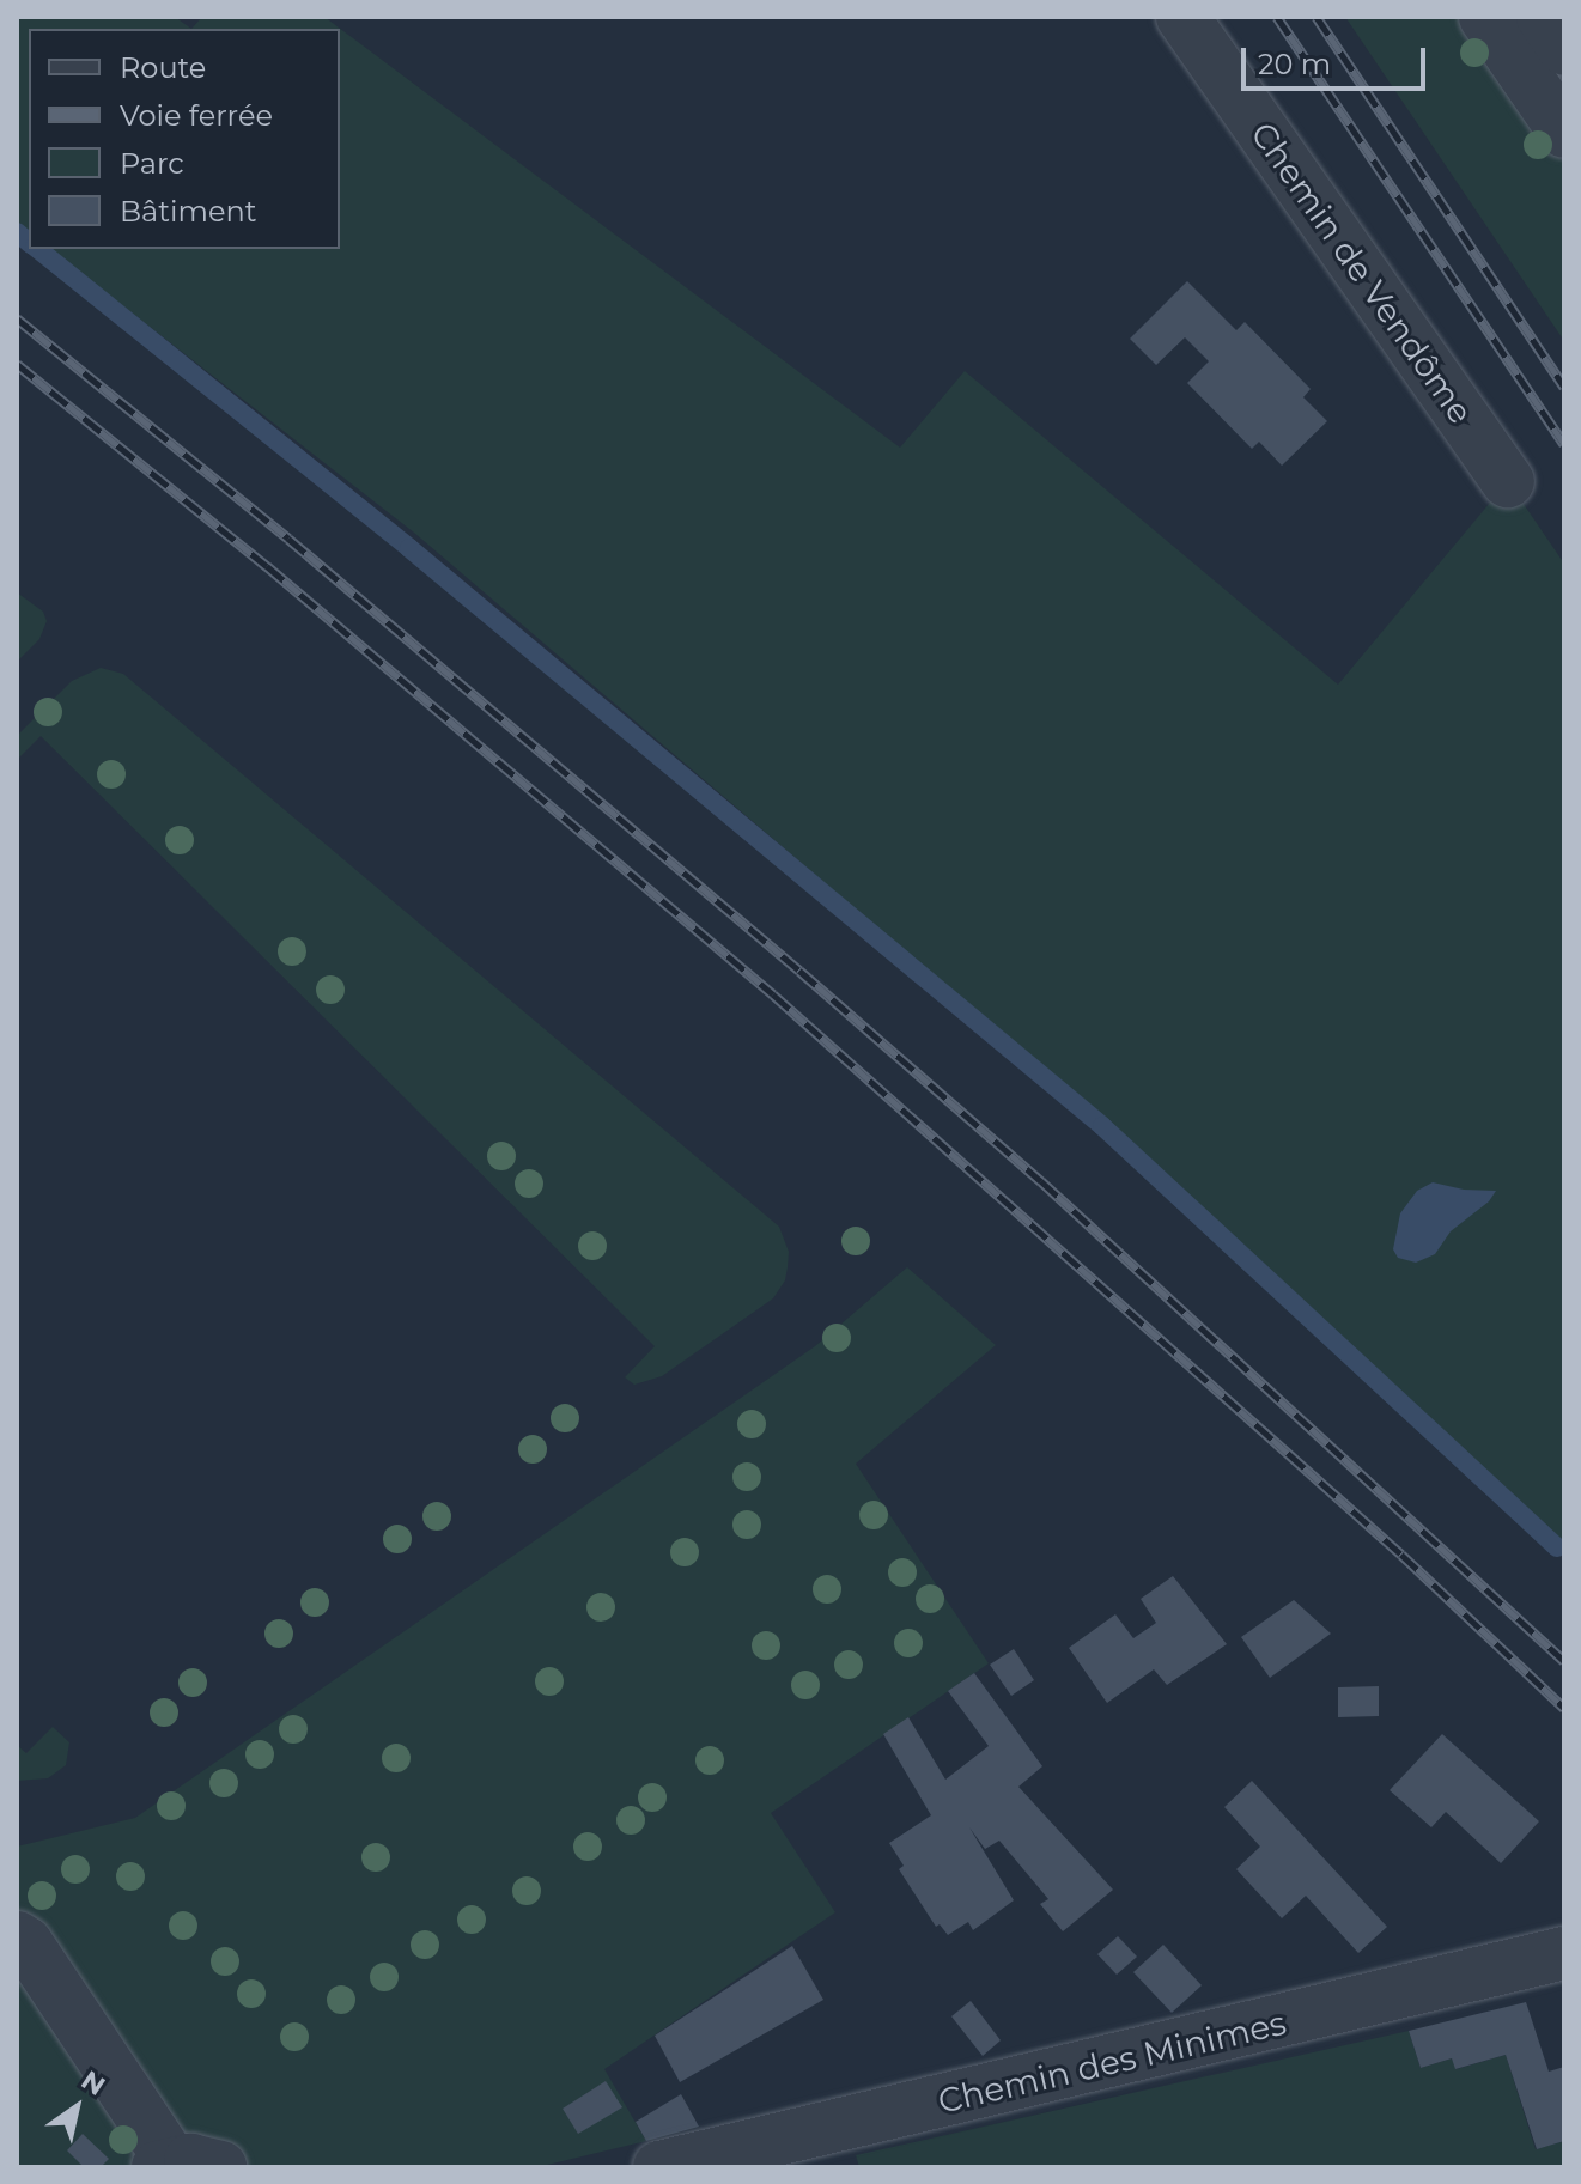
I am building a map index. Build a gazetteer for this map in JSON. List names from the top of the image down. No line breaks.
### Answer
{"streets":{"street":["Chemin de Vendôme","Chemin des Minimes"]},"legend":["Route","Voie ferrée","Parc","Bâtiment"],"scale_bar":"20 m","north":"top right"}
